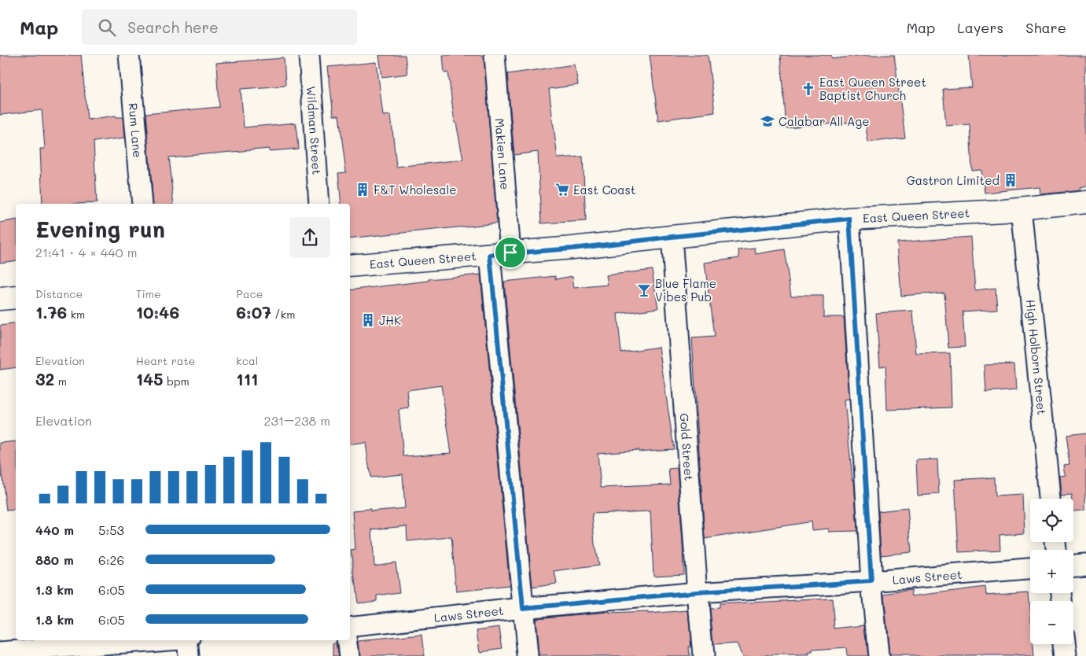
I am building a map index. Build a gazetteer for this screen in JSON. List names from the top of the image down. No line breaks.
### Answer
{"streets":{"main road":["East Queen Street"],"street":["Rum Lane","Wildman Street","Makien Lane","High Holborn Street","Gold Street","Laws Street"]},"crossings":[["Makien Lane","East Queen Street"],["Makien Lane","Laws Street"],["East Queen Street","High Holborn Street"],["East Queen Street","Gold Street"],["Gold Street","Laws Street"]],"places":{"church":["East Queen Street Baptist Church"],"school or university":["Calabar All Age"],"building":["Gastron Limited","F&T Wholesale","JHK"],"supermarket":["East Coast"],"bar":["Blue Flame Vibes Pub"]},"page":{"header":"Map","search":"Search here","nav":["Map","Layers","Share"],"heading":["Evening run","21:41 · 4 × 440 m"],"stats":[["Distance","1.76 km"],["Time","10:46"],["Pace","6:07 /km"],["Elevation","32 m"],["Heart rate","145 bpm"],["kcal","111"]],"chart":["Elevation","231–238 m"],"map_buttons":["+","−"],"list":[{"name":"440 m","note":"5:53"},{"name":"880 m","note":"6:26"},{"name":"1.3 km","note":"6:05"},{"name":"1.8 km","note":"6:05"}]}}
